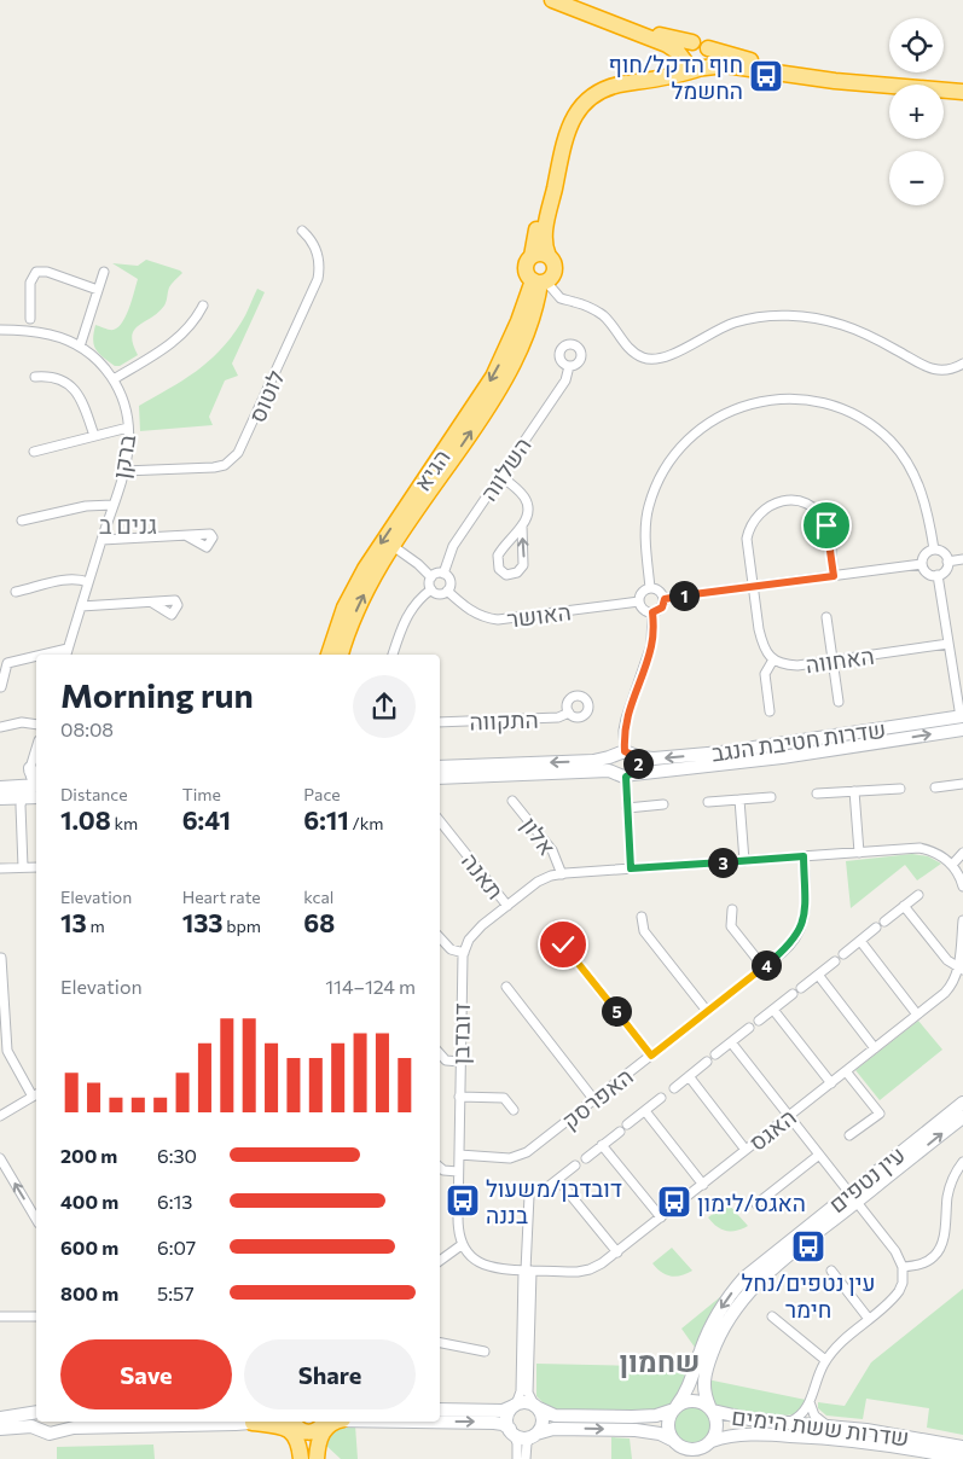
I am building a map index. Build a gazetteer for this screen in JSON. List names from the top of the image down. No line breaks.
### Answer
{"streets":{"highway":["הגיא"],"street":["לוטוס","ברקן","השלווה","האושר","האחווה","התקווה","שדרות חטיבת הנגב","אלון","תאנה","דובדבן","האפרסק","האגס","עין נטפים","שדרות ששת הימים"]},"crossings":[["לוטוס","ברקן"],["השלווה","האושר"],["דובדבן","האפרסק"],["עין נטפים","שדרות ששת הימים"]],"districts":["גנים ב","שחמון"],"places":{"bus stop":["חוף הדקל/חוף החשמל","דובדבן/משעול בננה","האגס/לימון","עין נטפים/נחל חימר"]},"page":{"map_buttons":["+","−"],"pins":["1","2","3","4","5"],"heading":["Morning run","08:08"],"stats":[["Distance","1.08 km"],["Time","6:41"],["Pace","6:11 /km"],["Elevation","13 m"],["Heart rate","133 bpm"],["kcal","68"]],"chart":["Elevation","114–124 m"],"list":[{"name":"200 m","note":"6:30"},{"name":"400 m","note":"6:13"},{"name":"600 m","note":"6:07"},{"name":"800 m","note":"5:57"}],"buttons":["Save","Share"]}}
